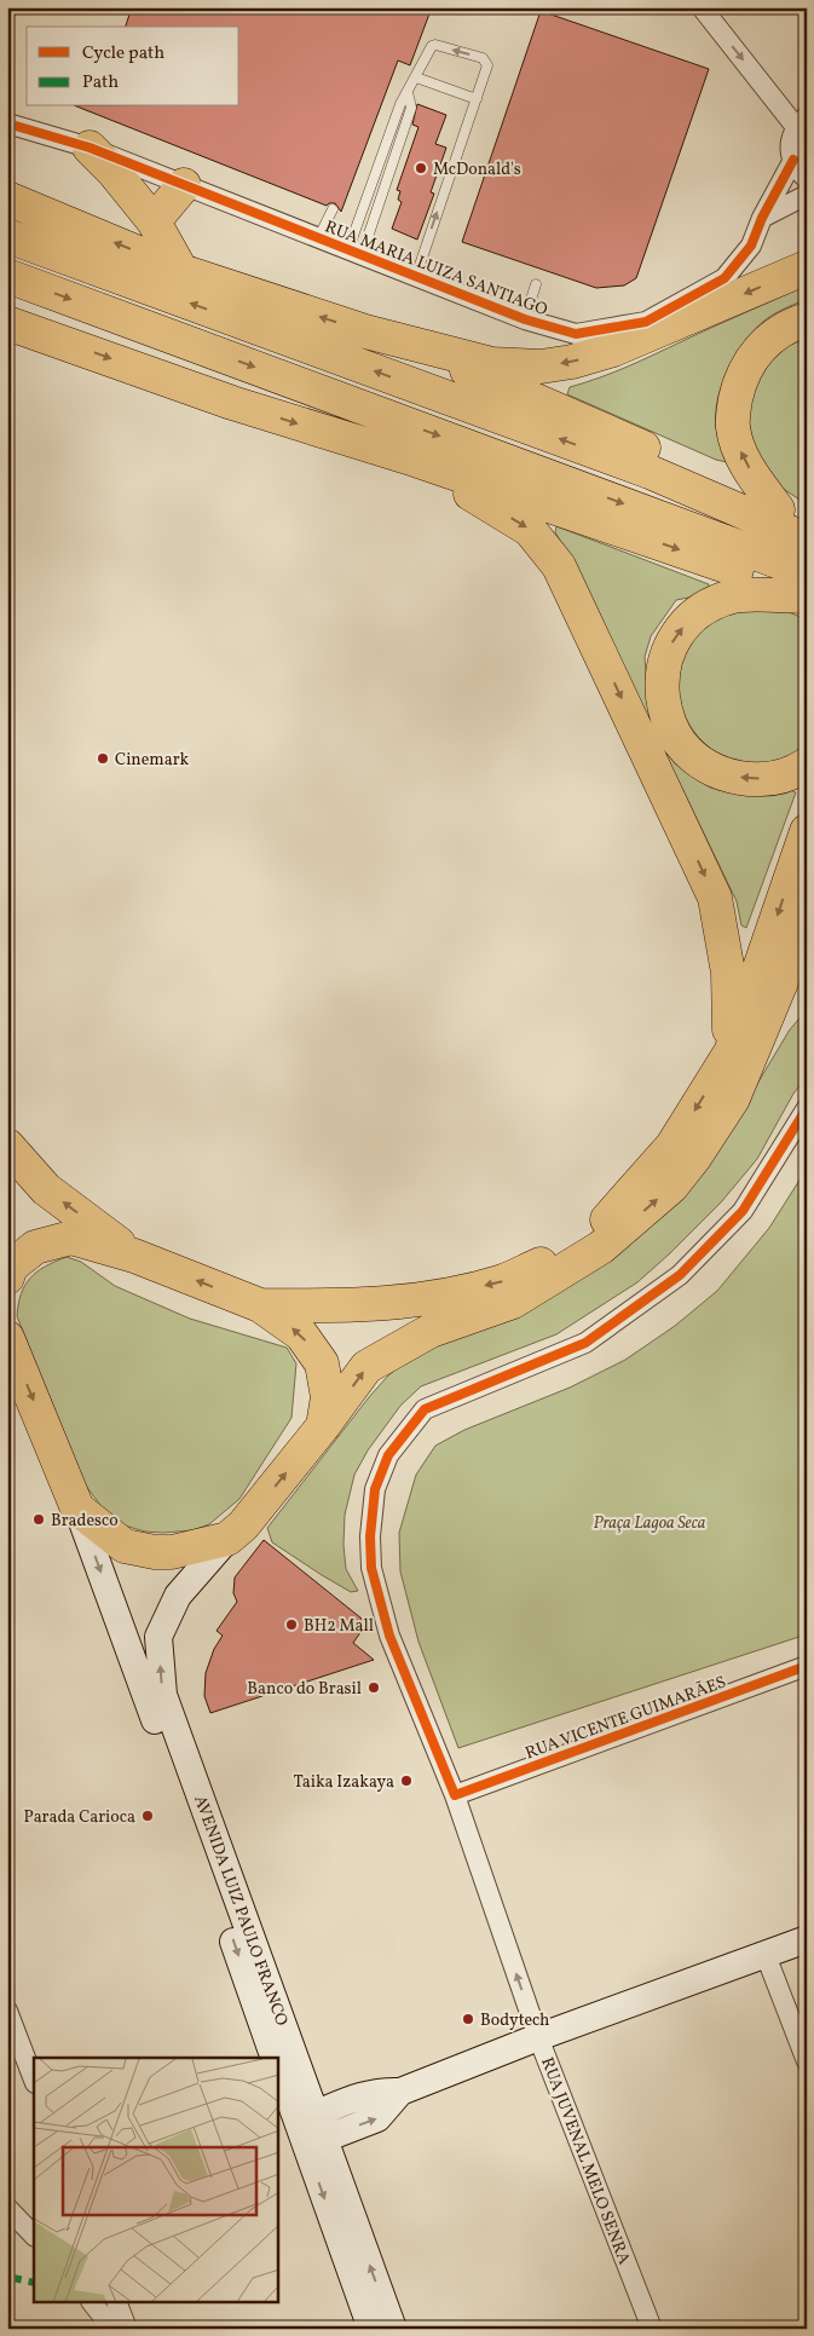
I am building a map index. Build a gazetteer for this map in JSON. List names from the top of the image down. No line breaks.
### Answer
{"streets":{"street":["RUA MARIA LUIZA SANTIAGO","RUA VICENTE GUIMARÃES","AVENIDA LUIZ PAULO FRANCO","RUA JUVENAL MELO SENRA"]},"crossings":[["RUA VICENTE GUIMARÃES","RUA JUVENAL MELO SENRA"]],"parks":["Praça Lagoa Seca"],"places":["McDonald's","Cinemark","Bradesco","BH2 Mall","Banco do Brasil","Taika Izakaya","Parada Carioca","Bodytech"],"legend":["Cycle path","Path"]}
